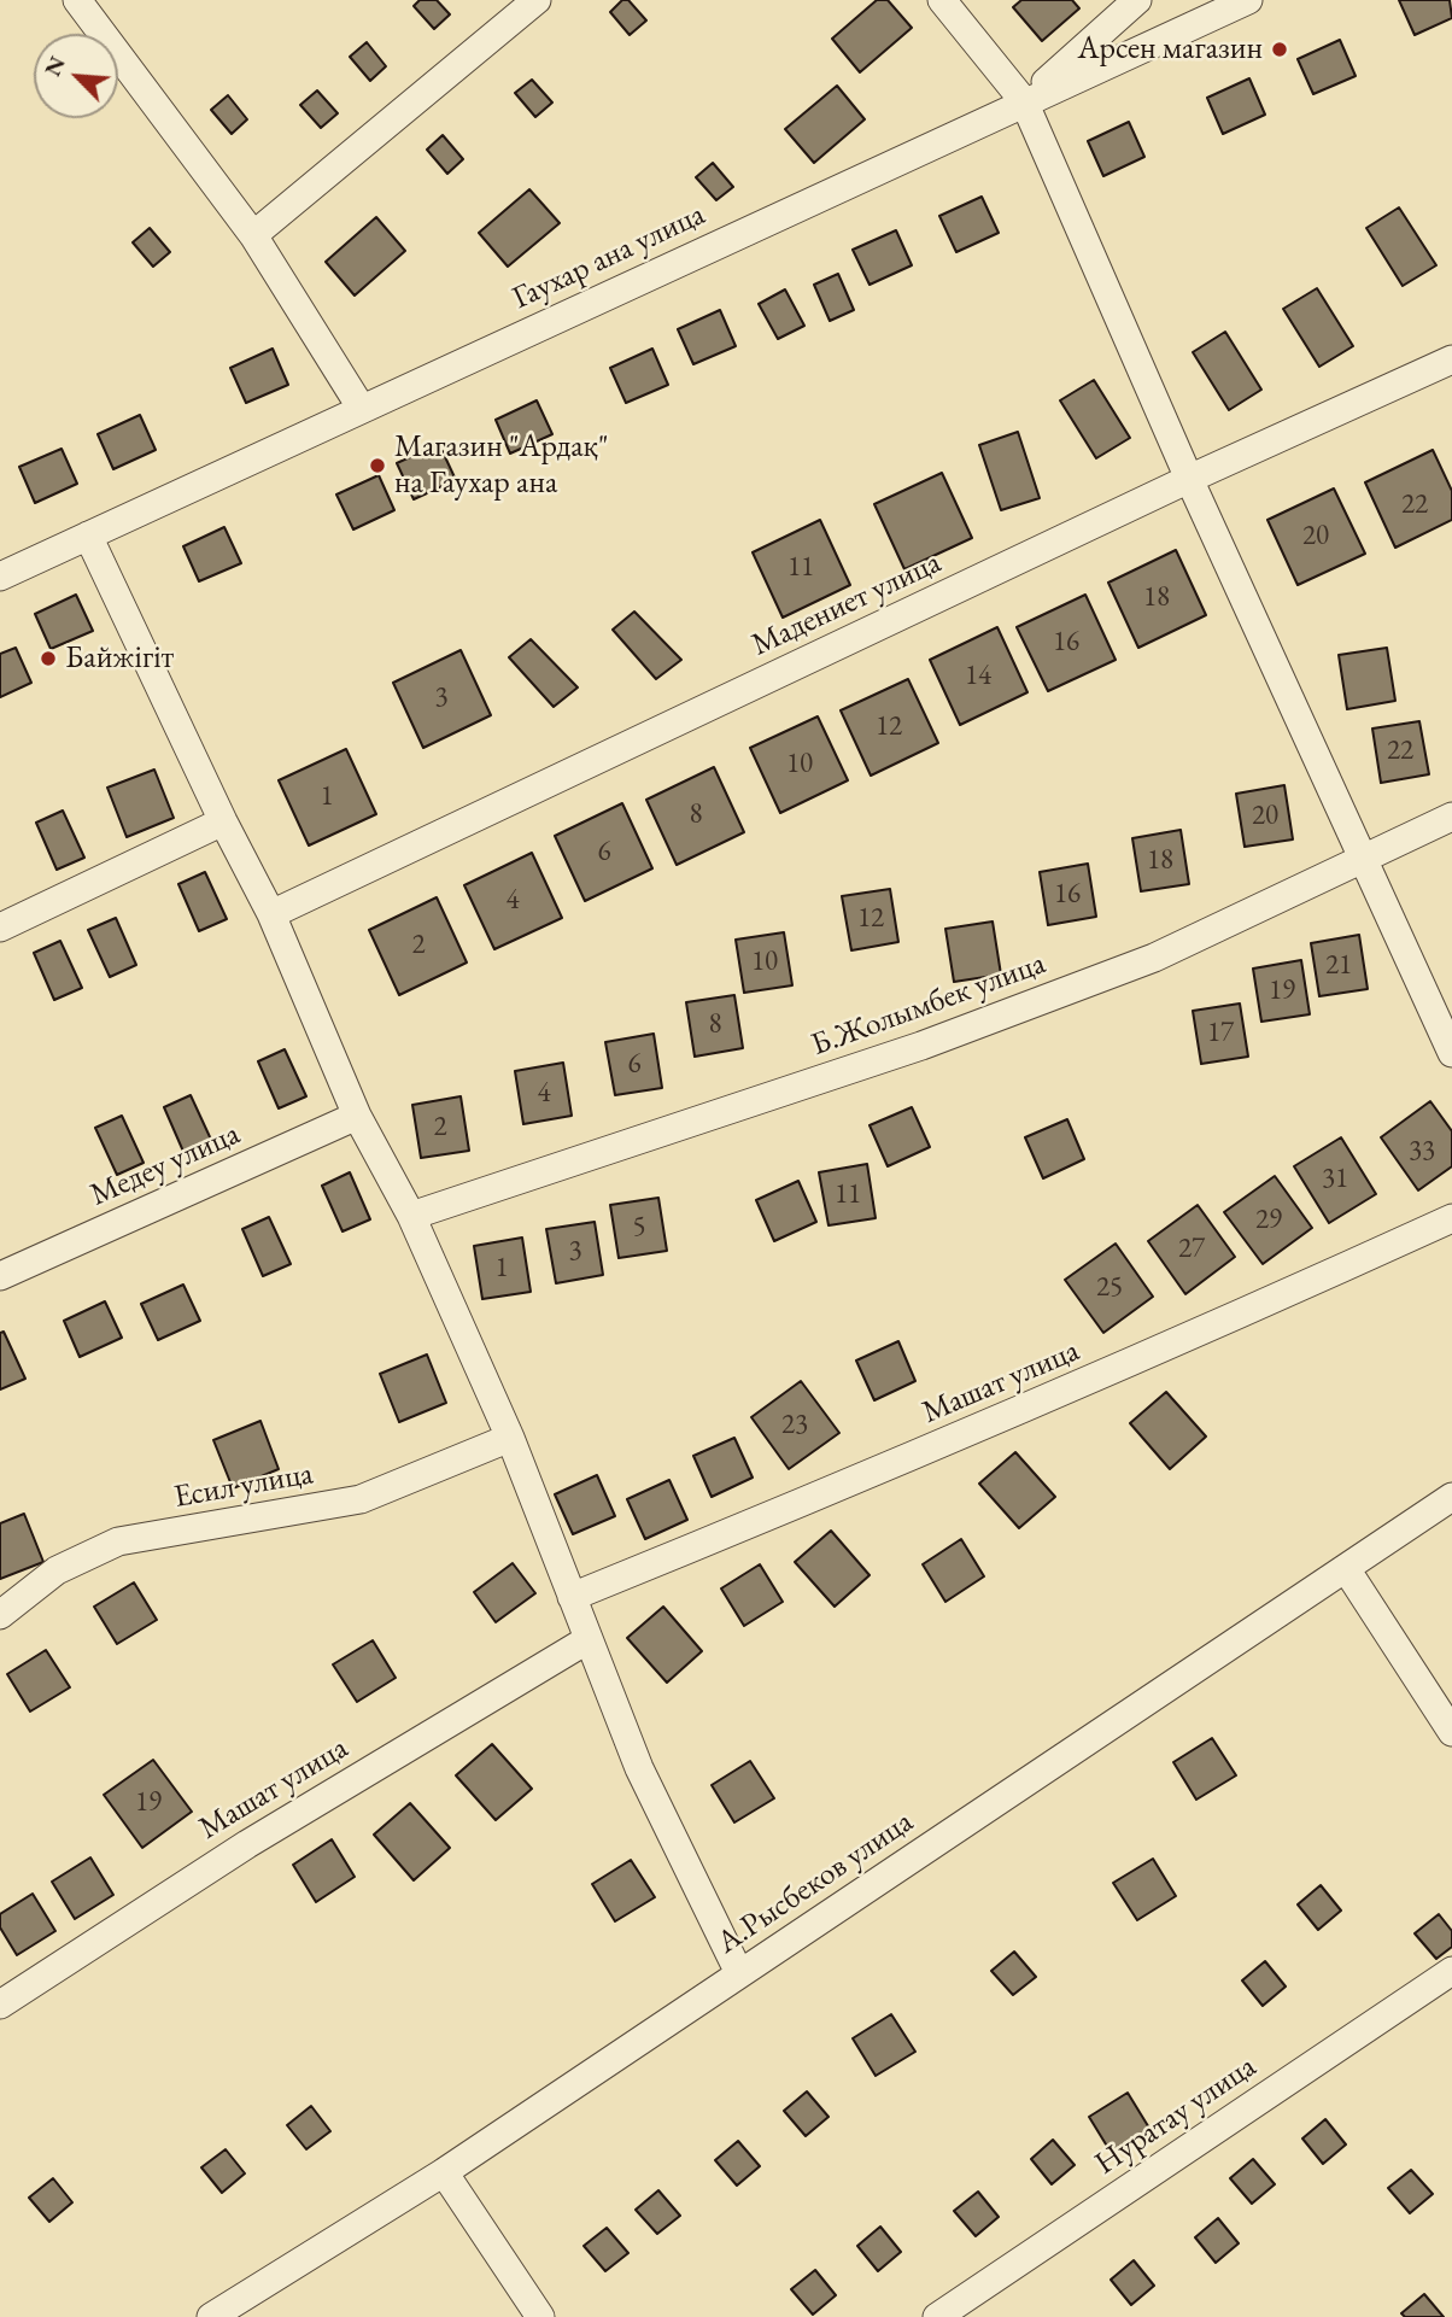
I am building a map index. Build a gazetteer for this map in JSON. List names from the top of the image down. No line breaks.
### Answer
{"streets":{"street":["Гаухар ана улица","Мадениет улица","Б.Жолымбек улица","Медеу улица","Машат улица","Есил улица","А.Рысбеков улица","Нуратау улица"]},"places":["Арсен магазин","Магазин \"Ардақ\" на Гаухар ана","Байжігіт"],"house_numbers":["22","20","11","18","16","14","3","12","22","10","1","8","20","6","18","16","4","12","2","10","21","19","8","17","6","4","2","33","31","11","29","5","27","3","1","25","23","19"],"north":"top left"}
